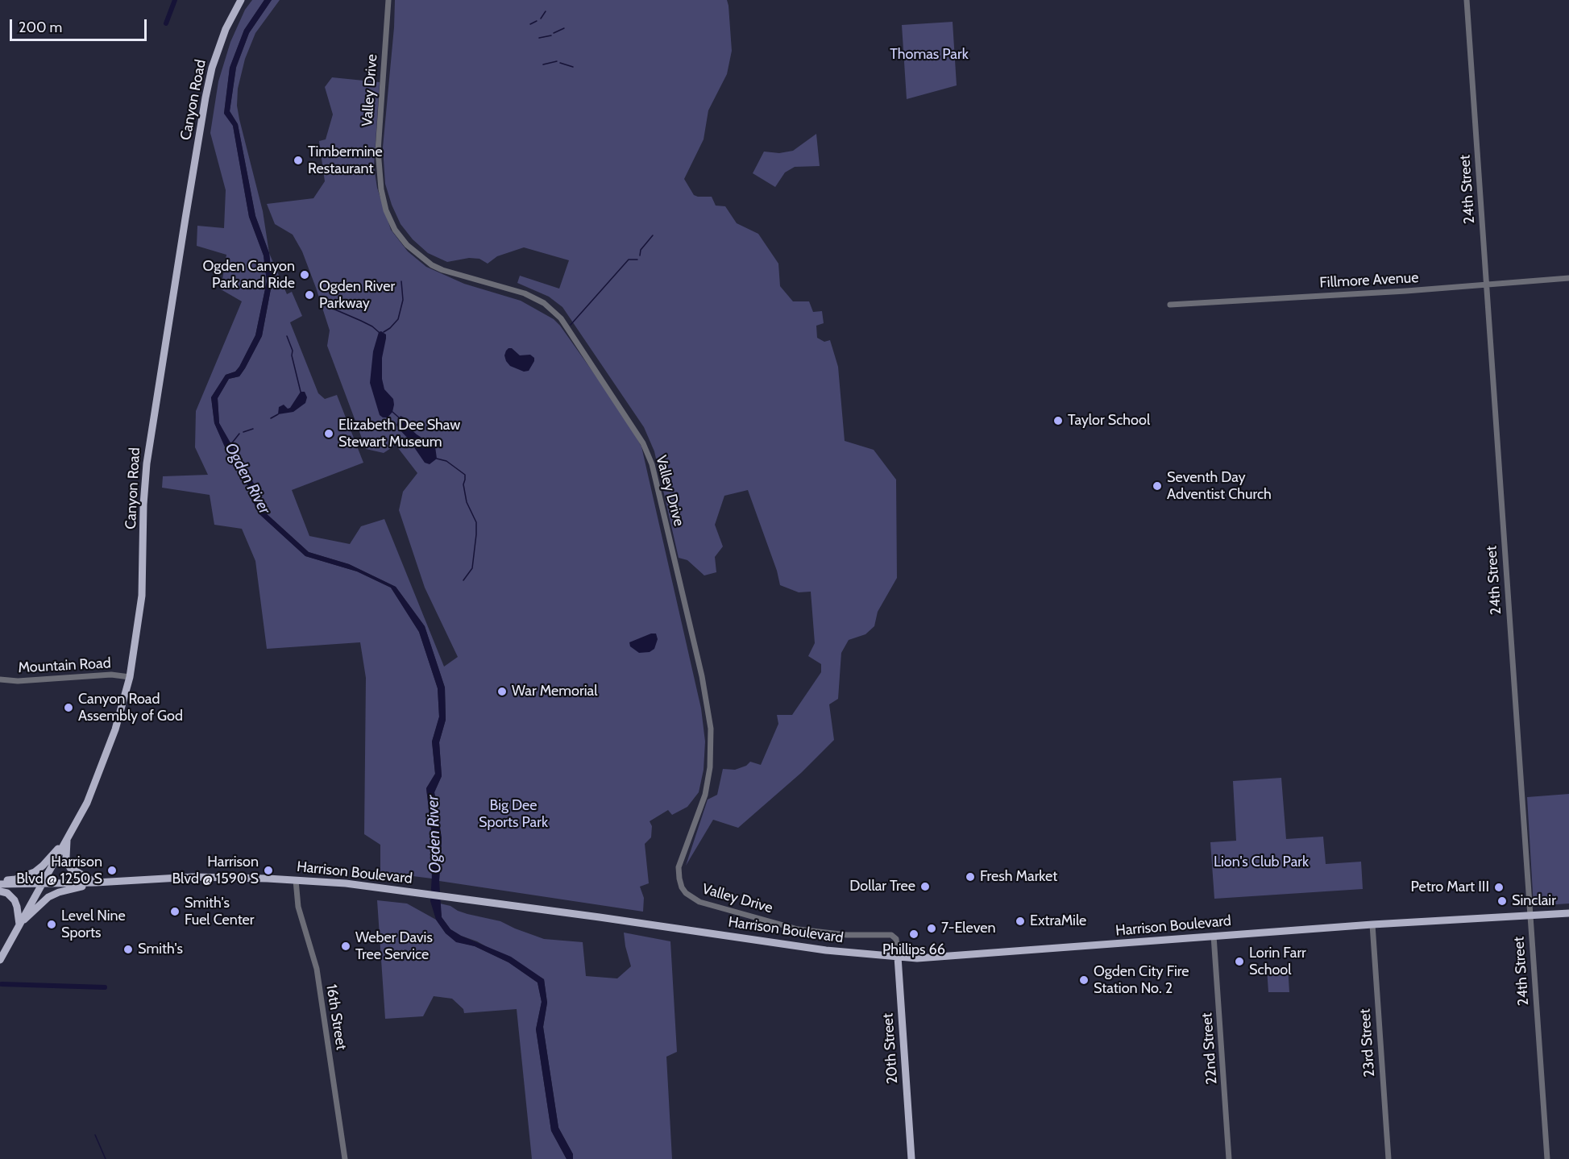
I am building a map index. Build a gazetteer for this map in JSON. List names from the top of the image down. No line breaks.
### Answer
{"streets":{"main road":["Canyon Road","Harrison Boulevard","20th Street"],"street":["Valley Drive","24th Street","Fillmore Avenue","Mountain Road","16th Street","23rd Street","22nd Street"]},"crossings":[["Valley Drive","20th Street"],["Canyon Road","Mountain Road"],["Canyon Road","Harrison Boulevard"],["24th Street","Fillmore Avenue"],["24th Street","Harrison Boulevard"],["Harrison Boulevard","16th Street"],["Harrison Boulevard","23rd Street"],["Harrison Boulevard","20th Street"],["Harrison Boulevard","22nd Street"]],"water":["Ogden River"],"parks":["Thomas Park","Big Dee Sports Park","Lion's Club Park"],"places":["Timbermine Restaurant","Ogden Canyon Park and Ride","Ogden River Parkway","Taylor School","Elizabeth Dee Shaw Stewart Museum","Seventh Day Adventist Church","War Memorial","Canyon Road Assembly of God","Harrison Blvd @ 1250 S","Harrison Blvd @ 1590 S","Fresh Market","Dollar Tree","Petro Mart III","Sinclair","Smith's Fuel Center","ExtraMile","Level Nine Sports","7-Eleven","Phillips 66","Weber Davis Tree Service","Smith's","Lorin Farr School","Ogden City Fire Station No. 2"],"scale_bar":"200 m"}
